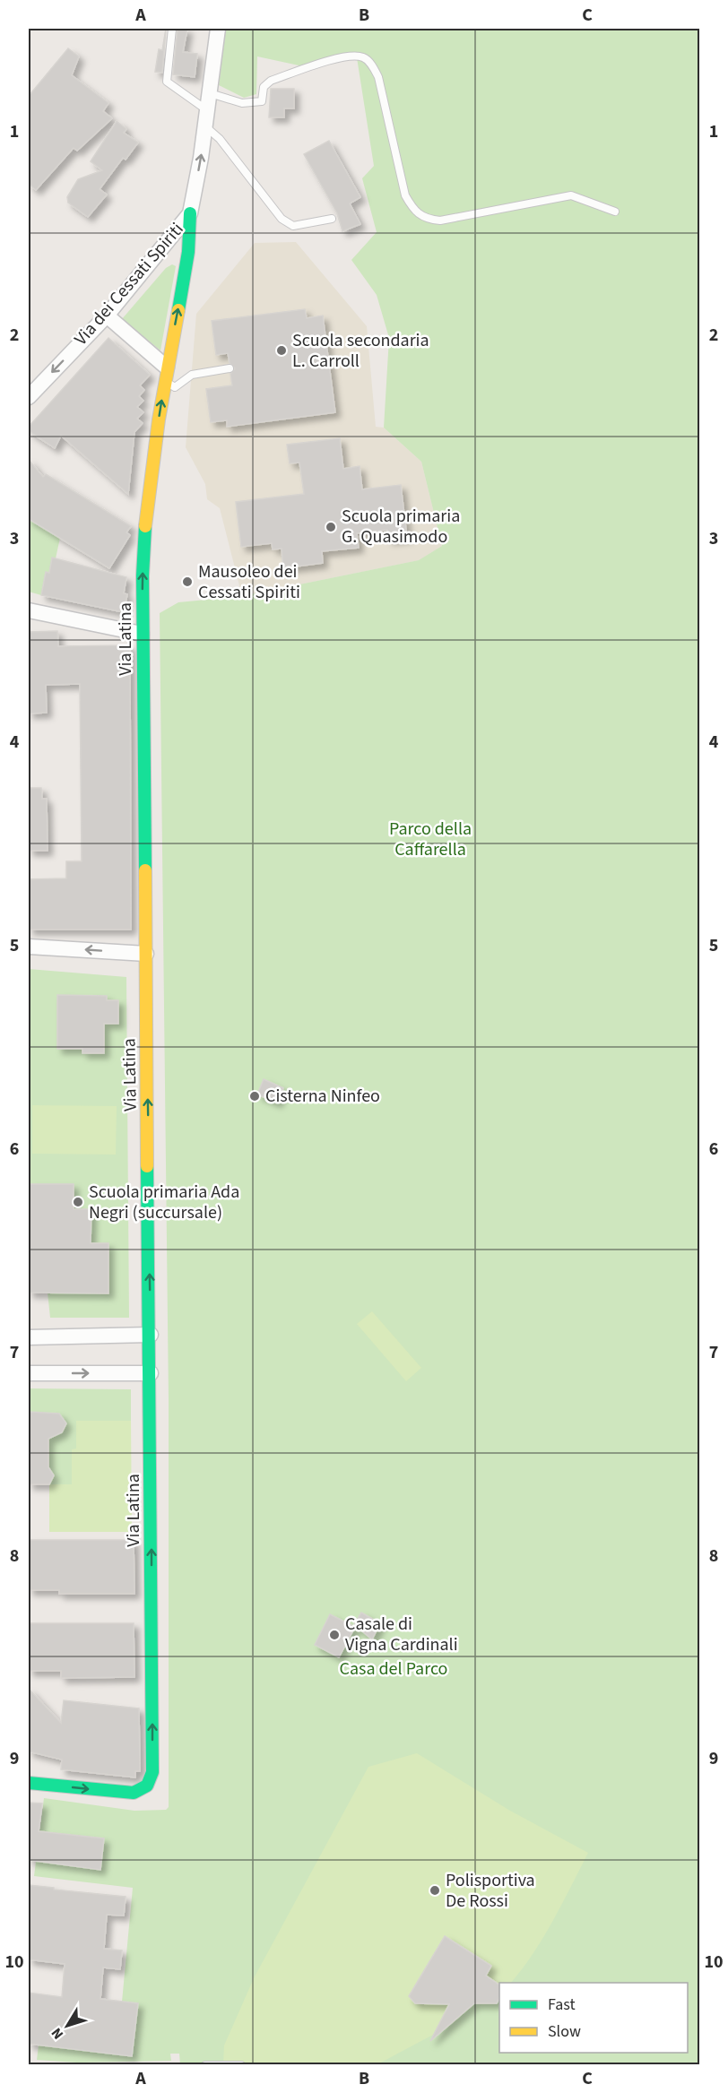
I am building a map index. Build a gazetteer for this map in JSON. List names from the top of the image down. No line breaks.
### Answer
{"streets":{"street":["Via dei Cessati Spiriti","Via Latina"]},"crossings":[["Via dei Cessati Spiriti","Via Latina"]],"one_way":["Via Latina"],"parks":["Parco della Caffarella","Casa del Parco"],"places":["Scuola secondaria L. Carroll","Scuola primaria G. Quasimodo","Mausoleo dei Cessati Spiriti","Cisterna Ninfeo","Scuola primaria Ada Negri (succursale)","Casale di Vigna Cardinali","Polisportiva De Rossi"],"legend":["Fast","Slow"],"north":"bottom left","grid":{"columns":["A","B","C"],"rows":["1","2","3","4","5","6","7","8","9","10"]}}
